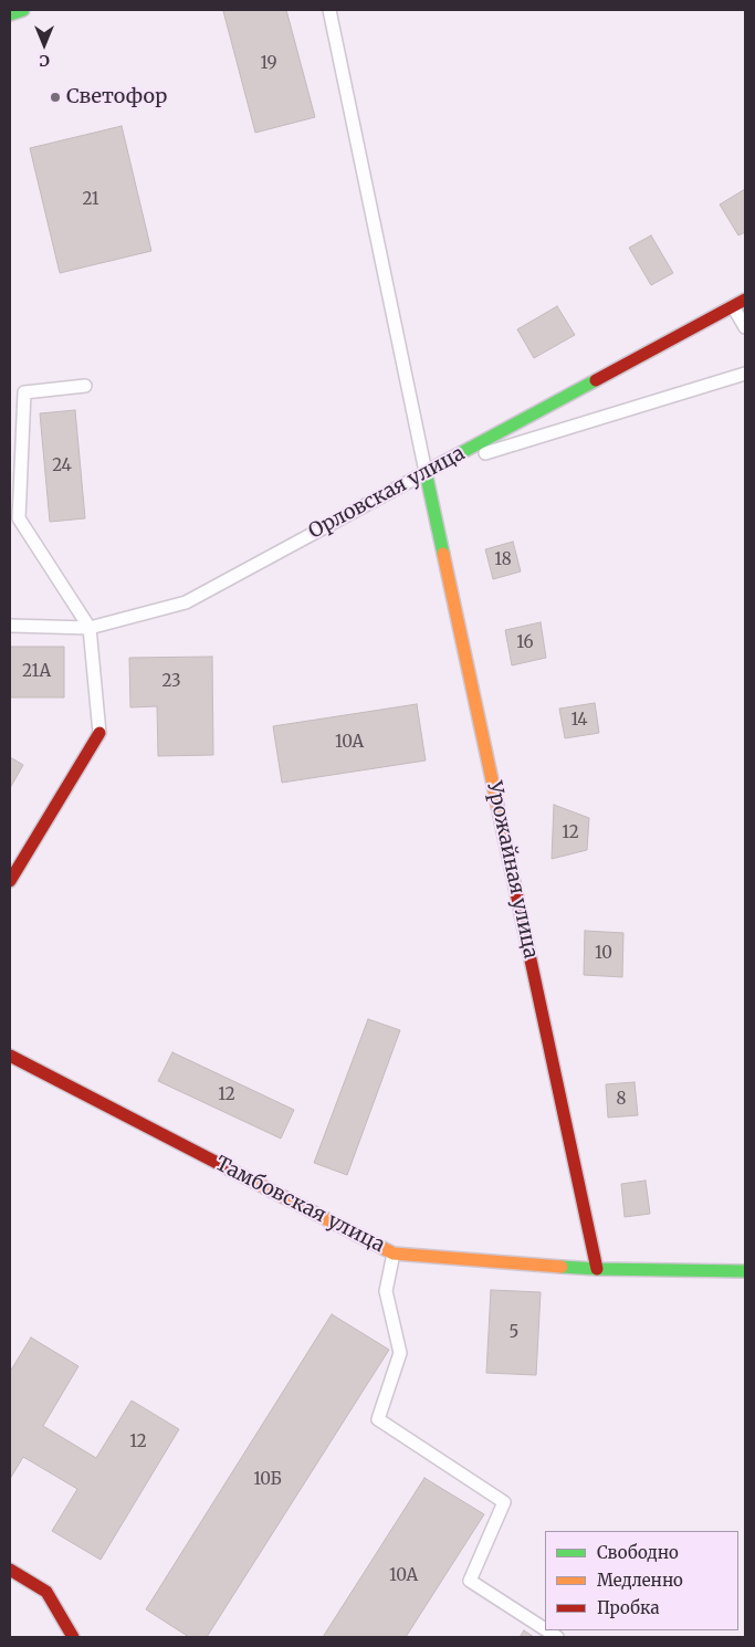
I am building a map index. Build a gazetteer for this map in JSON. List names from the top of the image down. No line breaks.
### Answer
{"streets":{"street":["Орловская улица","Урожайная улица","Тамбовская улица"]},"crossings":[["Орловская улица","Урожайная улица"],["Урожайная улица","Тамбовская улица"]],"places":["Светофор"],"house_numbers":["19","21","24","18","16","21А","23","14","10А","12","10","12","8","5","12","10Б","10А"],"legend":["Свободно","Медленно","Пробка"],"north":"bottom"}
